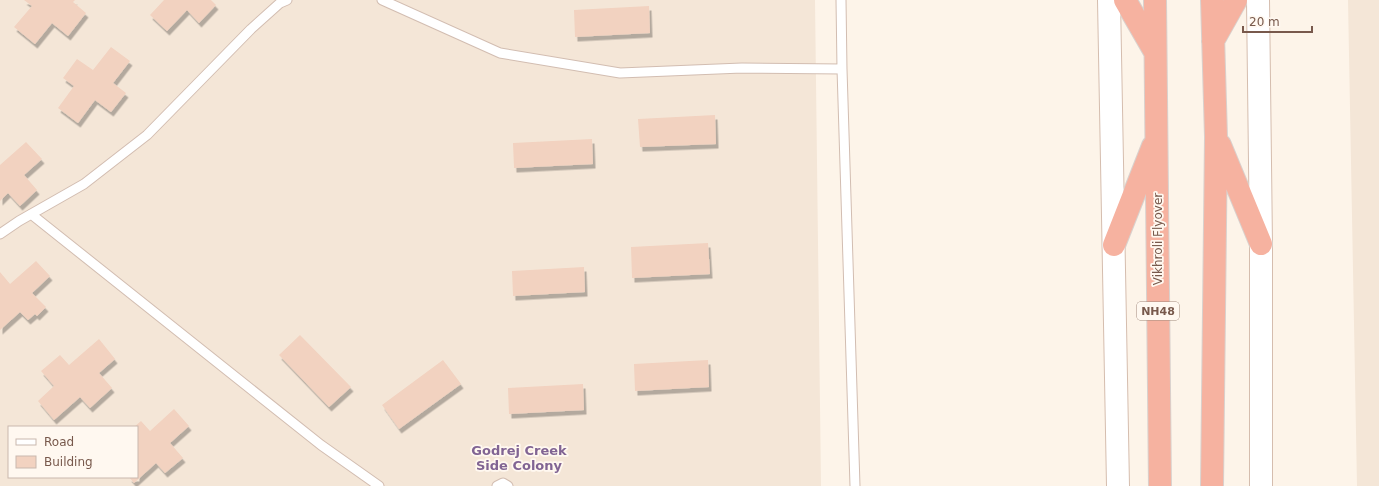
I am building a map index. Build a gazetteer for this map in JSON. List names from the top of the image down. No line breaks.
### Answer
{"streets":{"highway":["Vikhroli Flyover","NH48"]},"crossings":[["Vikhroli Flyover","NH48"]],"districts":["Godrej Creek Side Colony"],"legend":["Road","Building"],"scale_bar":"20 m"}
